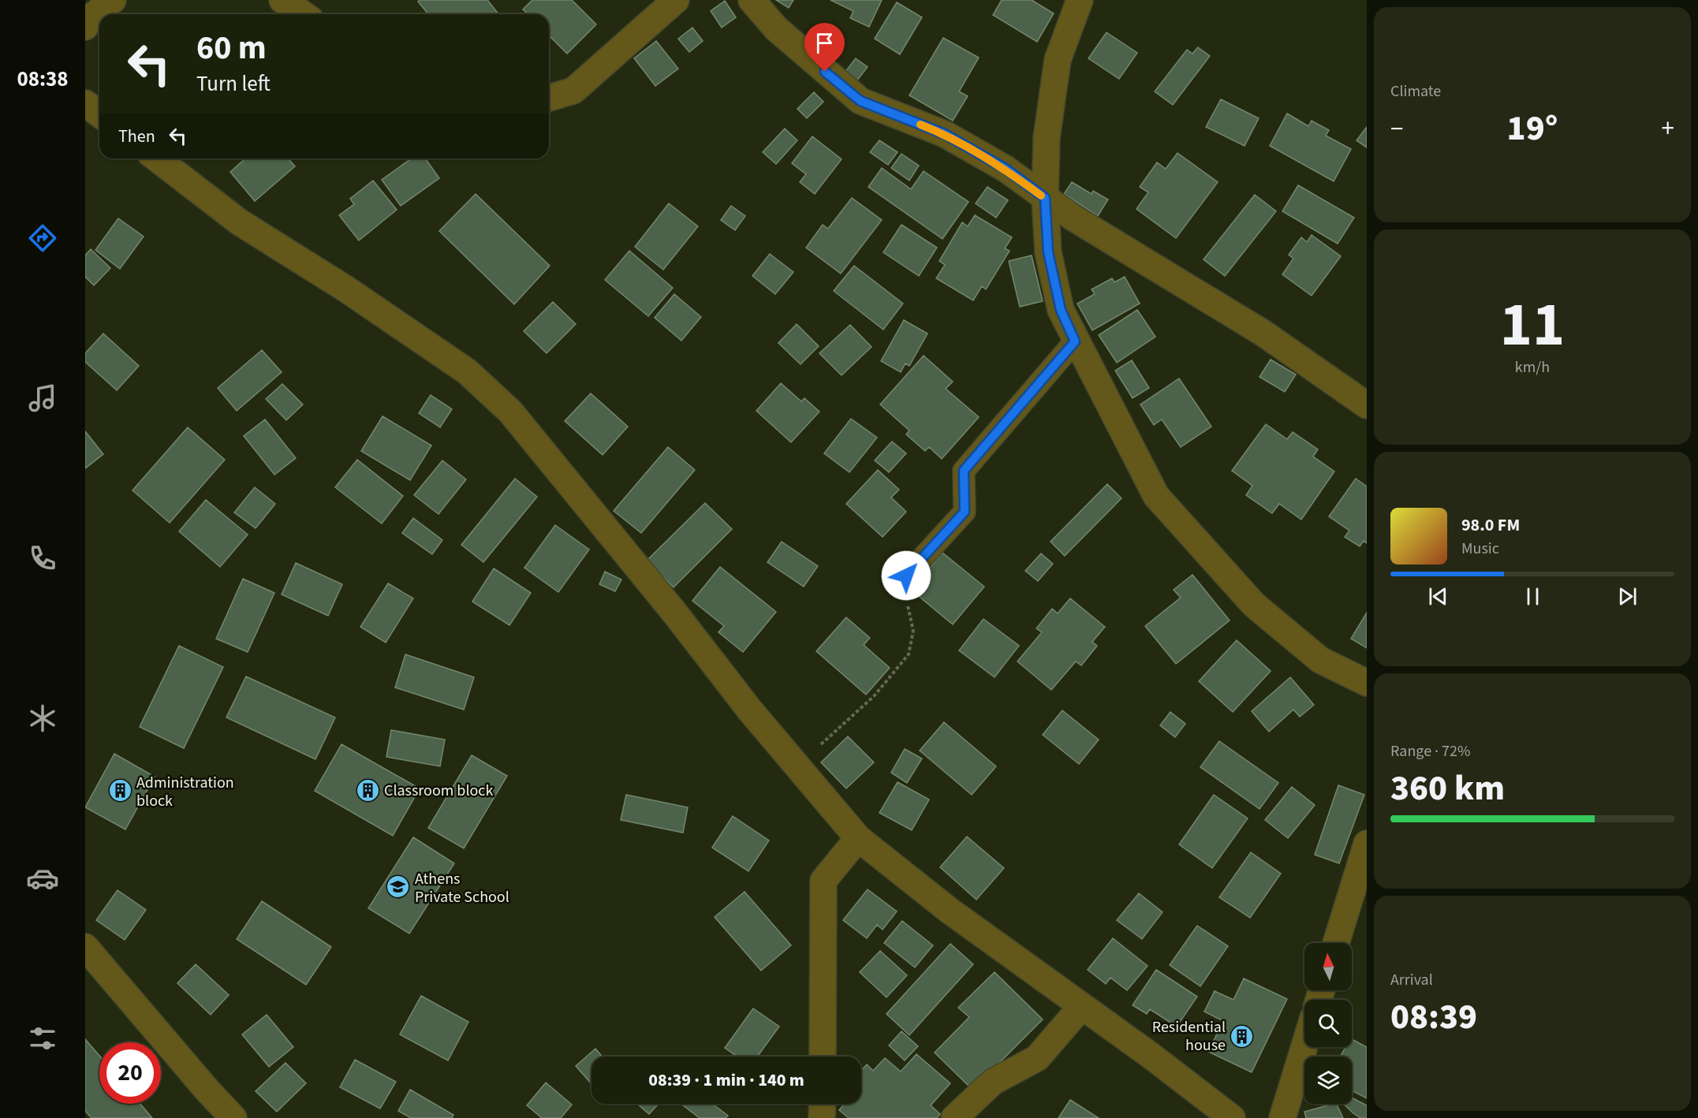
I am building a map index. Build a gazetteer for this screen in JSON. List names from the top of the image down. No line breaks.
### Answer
{"places":{"building":["Classroom block","Administration block","Residential house"],"school or university":["Athens Private School"]},"north":"top","page":{"tabs":"08:38","tile":["Climate",["11","km/h"],["Range · 72%","360 km"],["Arrival","08:39"]],"turn":["60 m","Turn left"],"heat":["−","19°","+"],"then":"Then","song":["98.0 FM","Music"],"limit":"20","trip":"08:39 · 1 min · 140 m"}}
